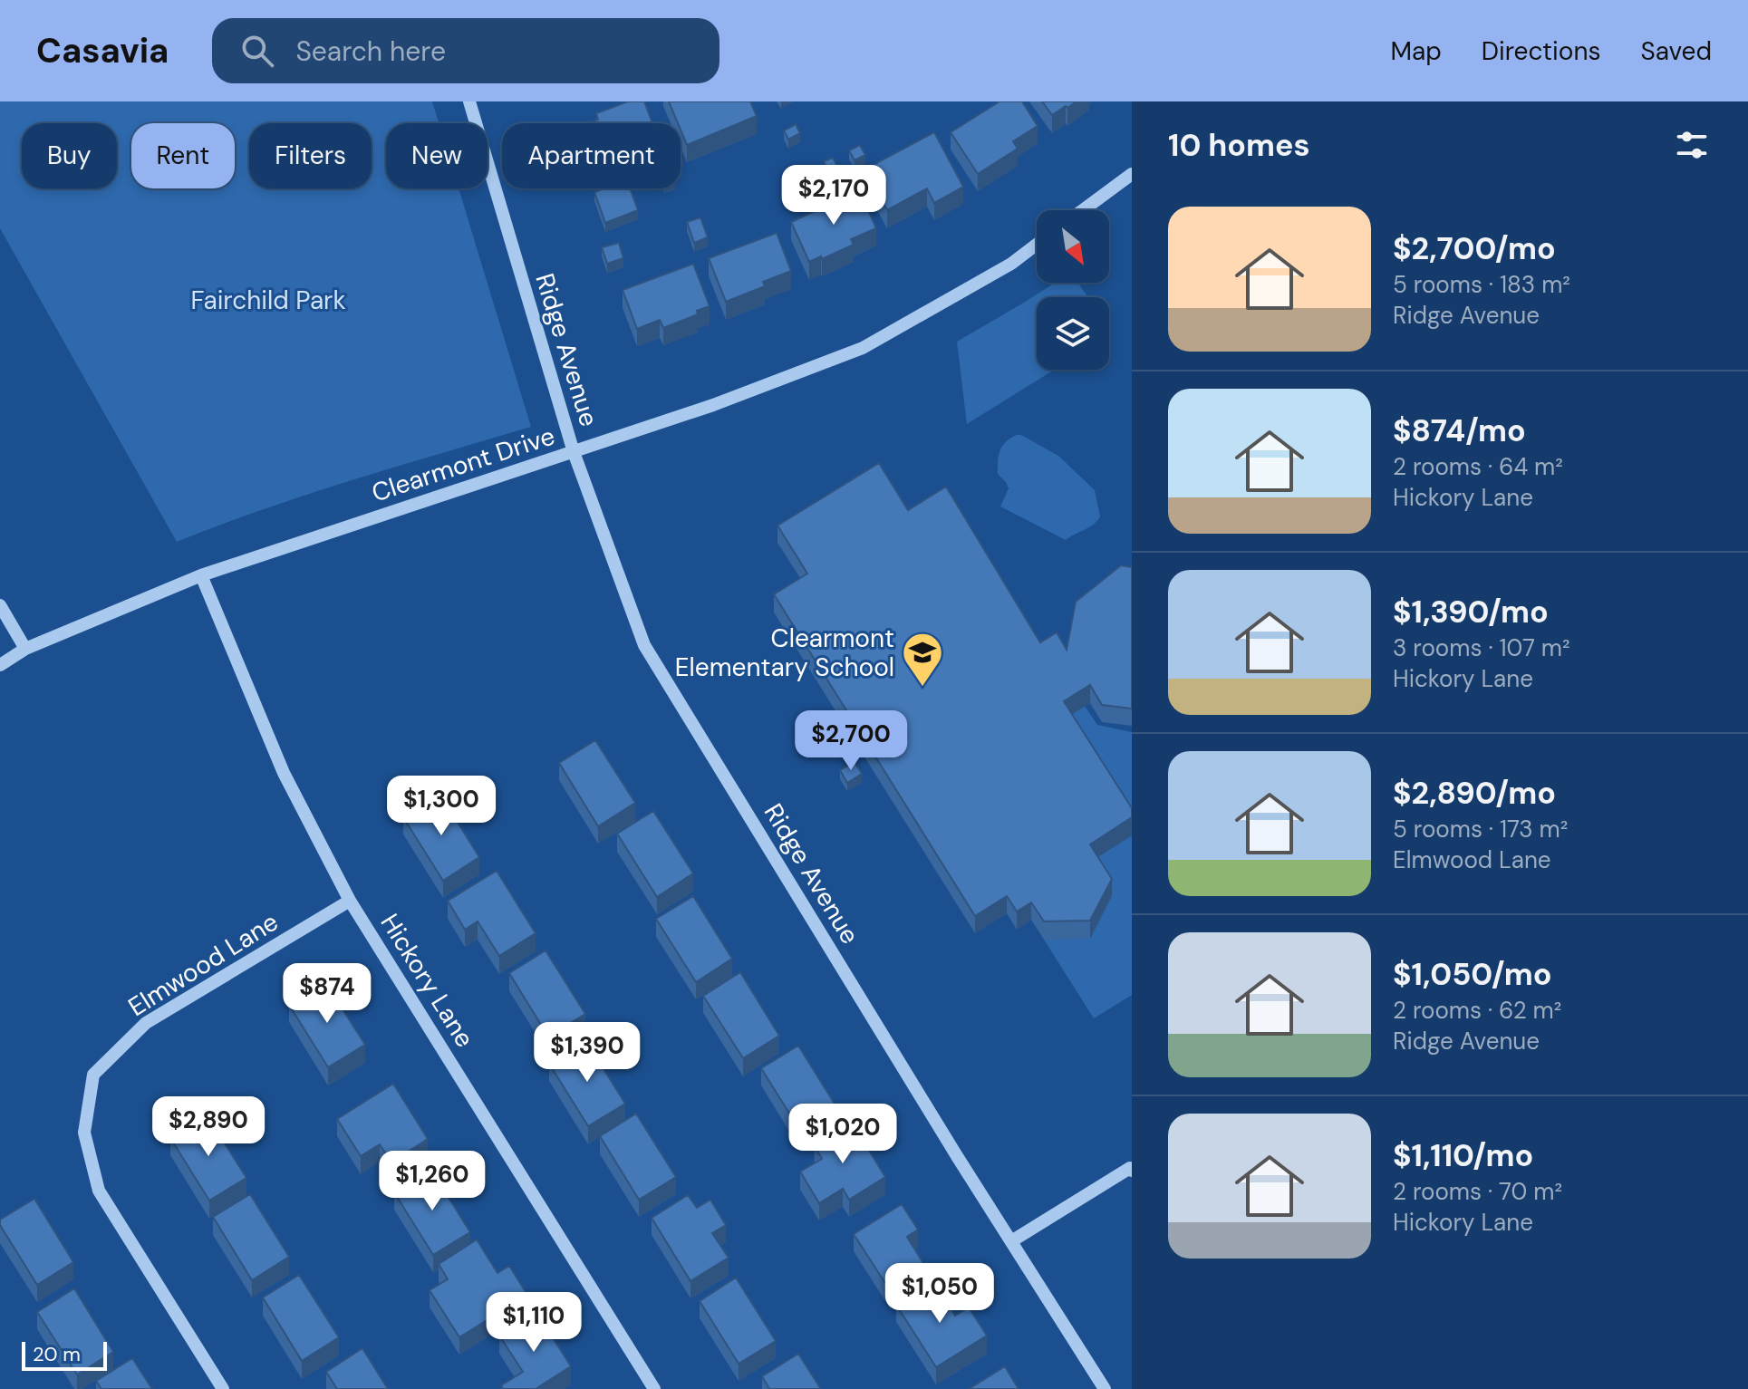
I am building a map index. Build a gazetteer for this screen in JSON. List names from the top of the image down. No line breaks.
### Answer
{"streets":{"street":["Ridge Avenue","Clearmont Drive","Elmwood Lane","Hickory Lane"]},"crossings":[["Ridge Avenue","Clearmont Drive"],["Clearmont Drive","Hickory Lane"],["Elmwood Lane","Hickory Lane"]],"parks":["Fairchild Park"],"places":{"school or university":["Clearmont Elementary School"]},"scale_bar":"20 m","north":"bottom right","page":{"header":"Casavia","search":"Search here","nav":["Map","Directions","Saved"],"heading":"10 homes","chip":["Buy","Rent","Filters","New","Apartment"],"price":["$2,170","$2,700","$1,300","$874","$1,390","$2,890","$1,020","$1,260","$1,050","$1,110"],"list":[{"name":"$2,700/mo","note":"5 rooms · 183 m² · Ridge Avenue"},{"name":"$874/mo","note":"2 rooms · 64 m² · Hickory Lane"},{"name":"$1,390/mo","note":"3 rooms · 107 m² · Hickory Lane"},{"name":"$2,890/mo","note":"5 rooms · 173 m² · Elmwood Lane"},{"name":"$1,050/mo","note":"2 rooms · 62 m² · Ridge Avenue"},{"name":"$1,110/mo","note":"2 rooms · 70 m² · Hickory Lane"}],"scale":"20 m"}}
